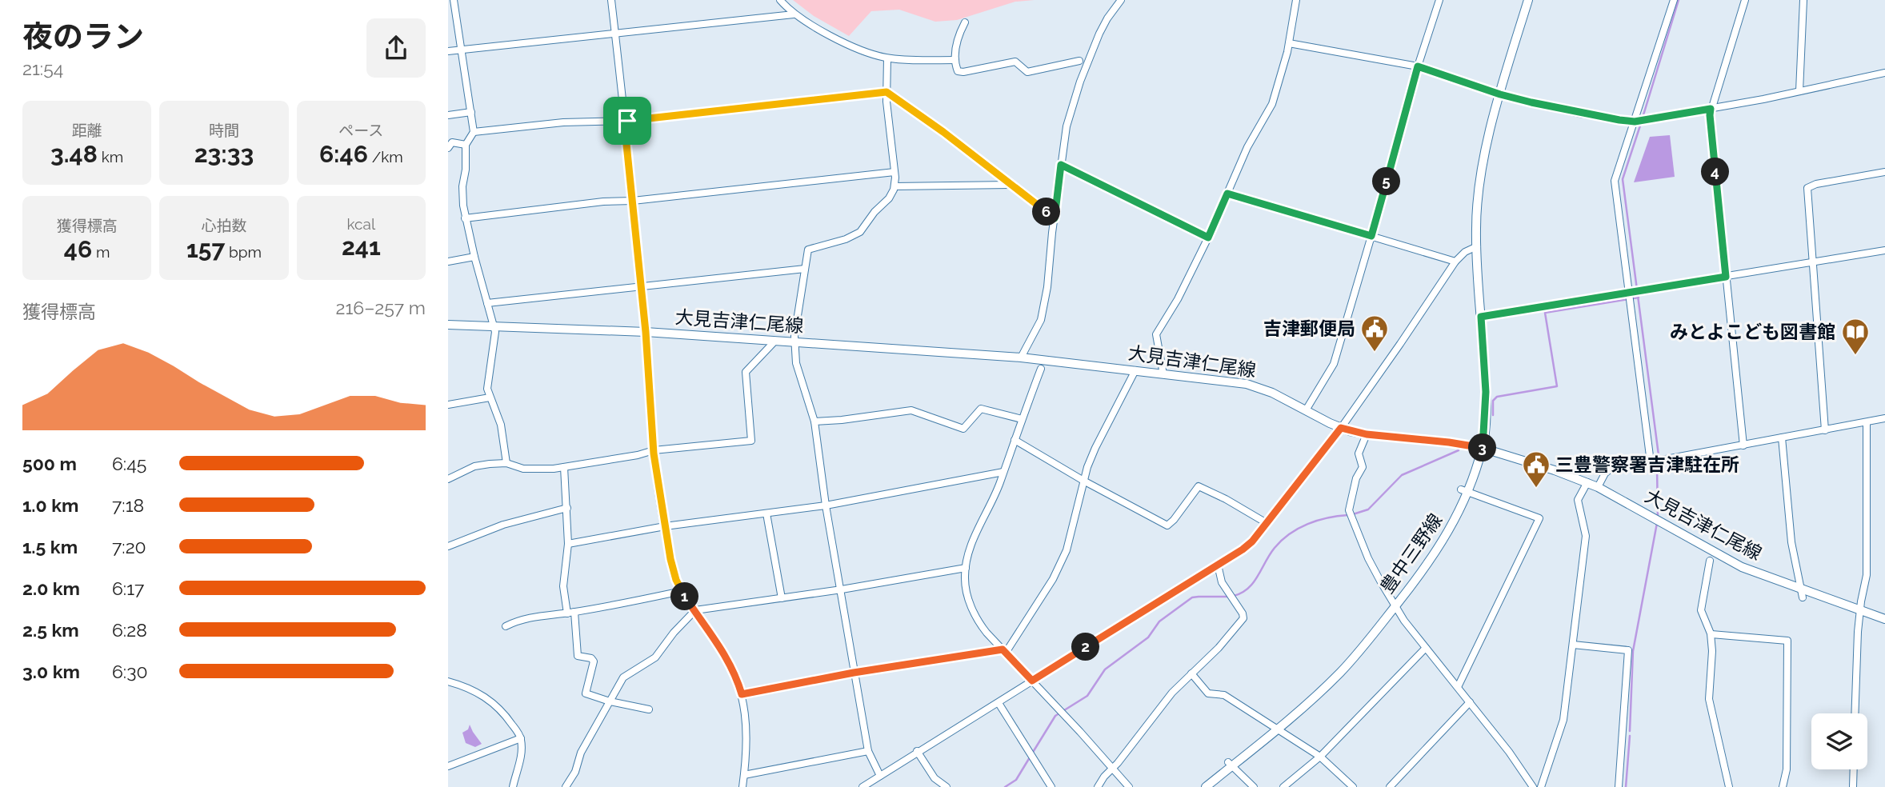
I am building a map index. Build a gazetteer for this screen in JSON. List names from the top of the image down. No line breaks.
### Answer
{"streets":{"main road":["大見吉津仁尾線","豊中三野線"]},"crossings":[["大見吉津仁尾線","豊中三野線"]],"places":{"public building":["吉津郵便局","三豊警察署吉津駐在所"],"library":["みとよこども図書館"]},"page":{"heading":["夜のラン","21:54"],"stats":[["距離","3.48 km"],["時間","23:33"],["ペース","6:46 /km"],["獲得標高","46 m"],["心拍数","157 bpm"],["kcal","241"]],"pins":["4","5","6","3","1","2"],"chart":["獲得標高","216–257 m"],"list":[{"name":"500 m","note":"6:45"},{"name":"1.0 km","note":"7:18"},{"name":"1.5 km","note":"7:20"},{"name":"2.0 km","note":"6:17"},{"name":"2.5 km","note":"6:28"},{"name":"3.0 km","note":"6:30"}]}}
